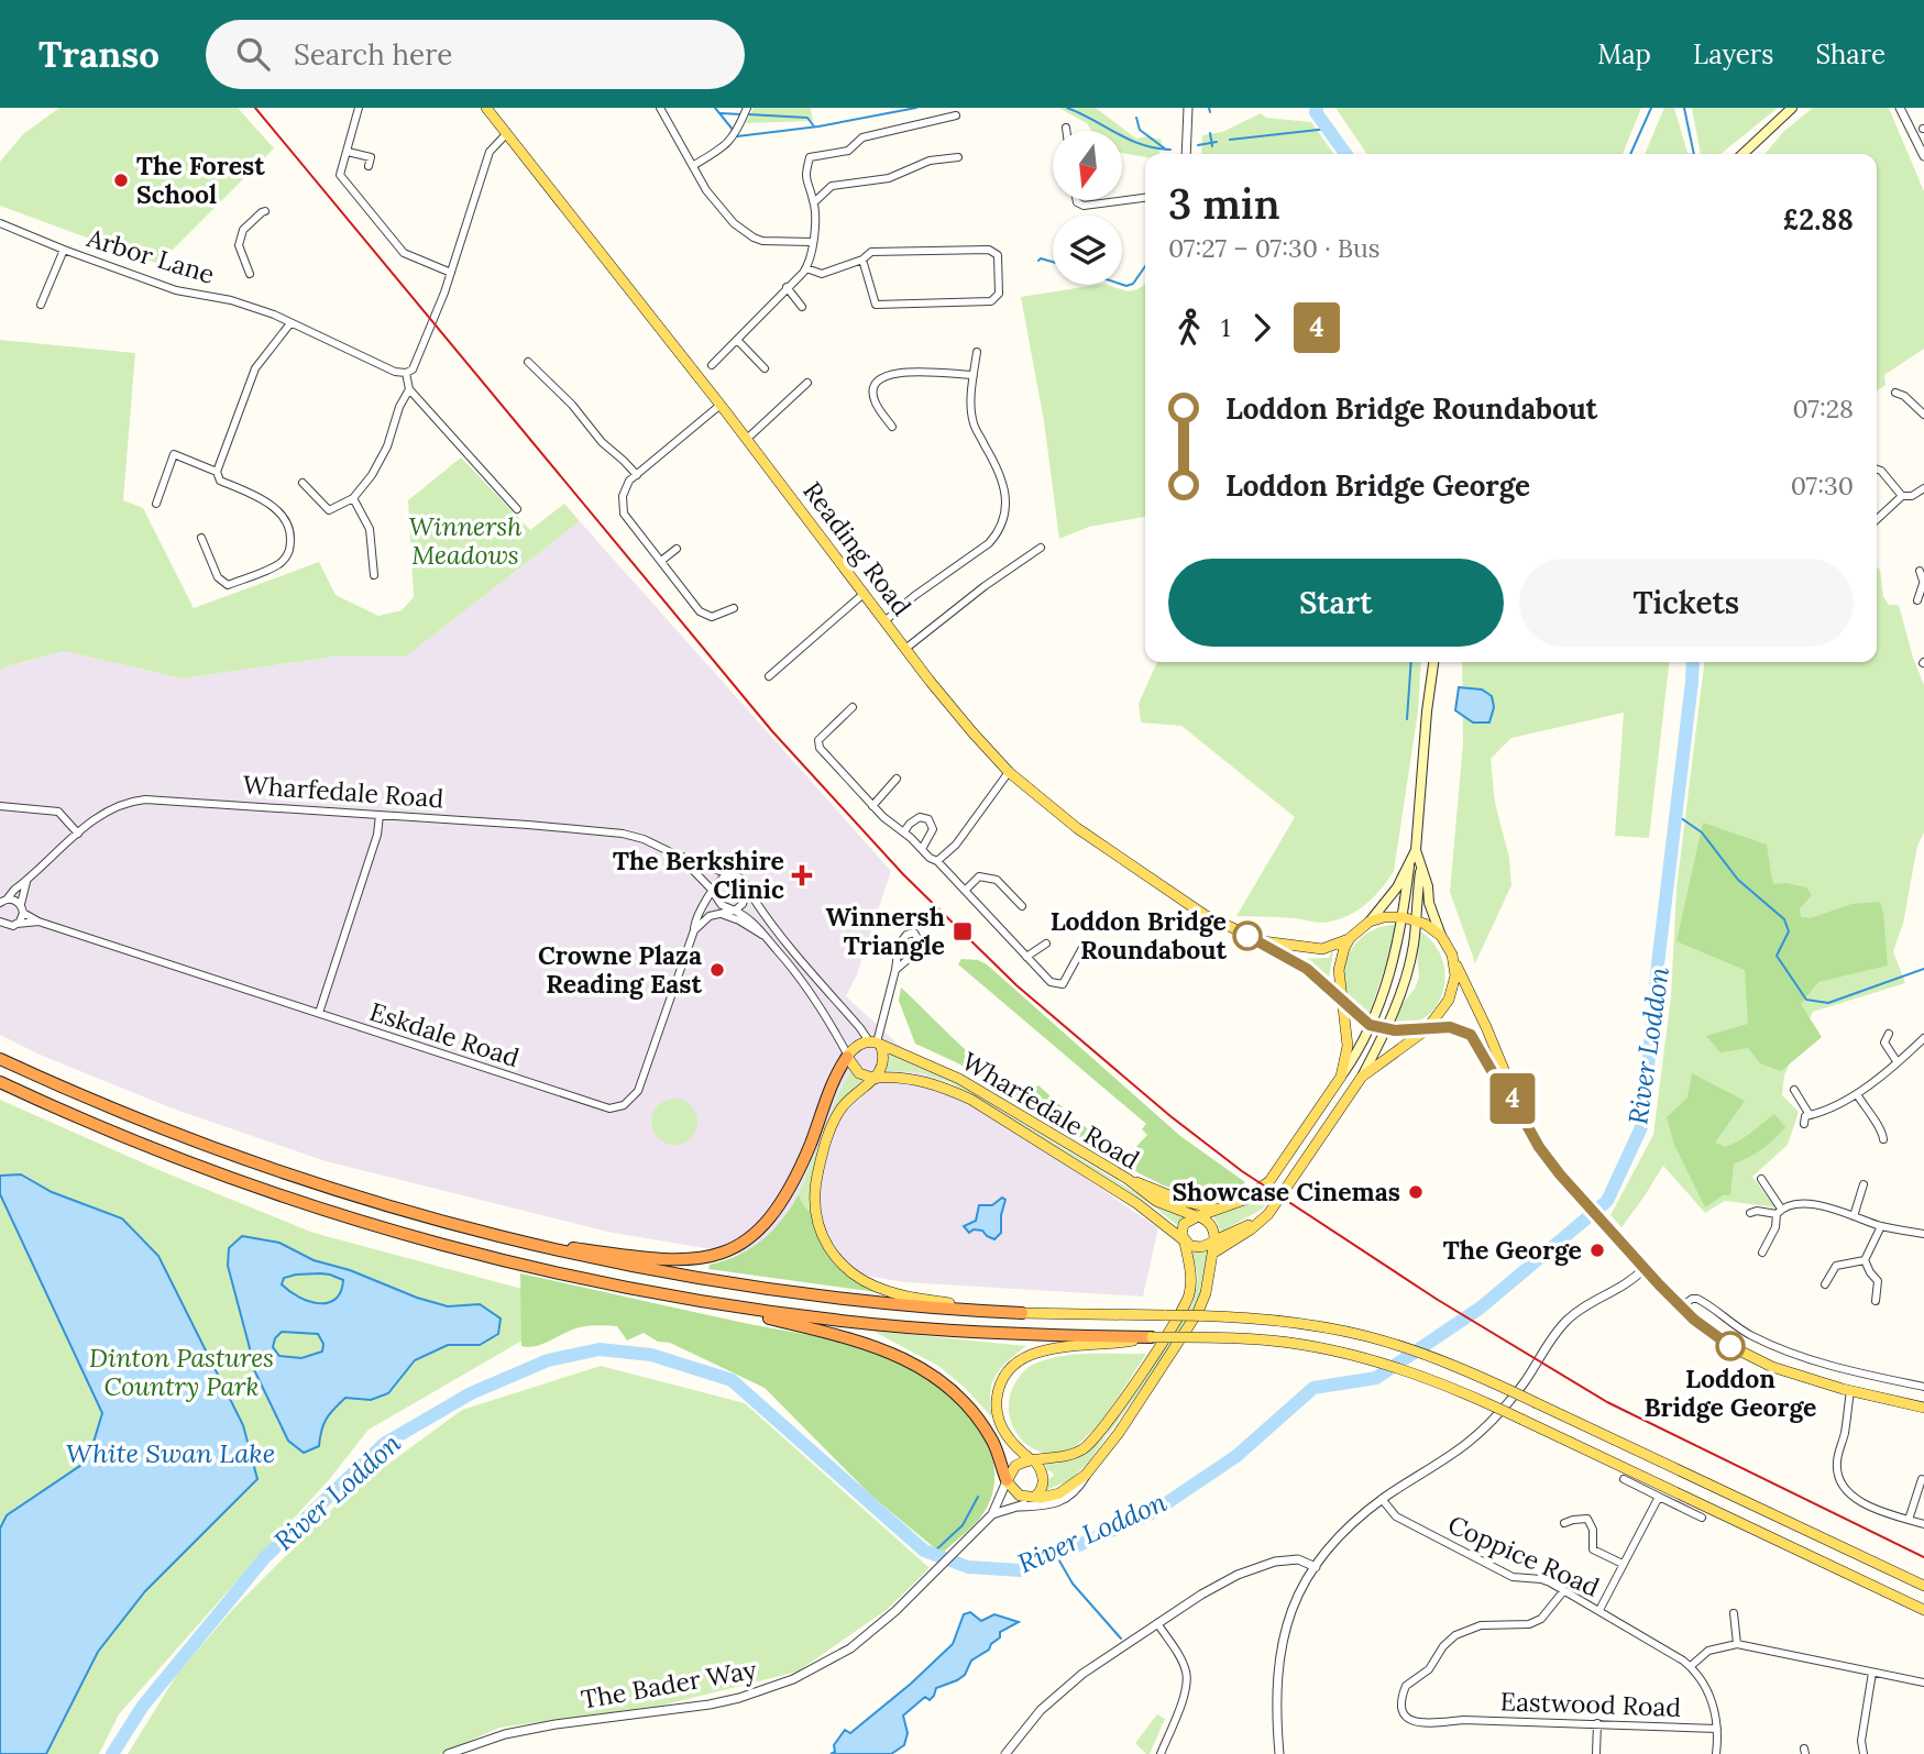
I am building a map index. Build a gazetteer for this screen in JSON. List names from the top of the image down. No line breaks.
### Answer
{"streets":{"main road":["Reading Road","Wharfedale Road"],"street":["Arbor Lane","Eskdale Road","Coppice Road","The Bader Way","Eastwood Road"]},"crossings":[["Coppice Road","Eastwood Road"]],"water":["River Loddon","White Swan Lake"],"parks":["Winnersh Meadows","Dinton Pastures Country Park"],"places":{"other":["The Forest School","Loddon Bridge Roundabout","Crowne Plaza Reading East","Showcase Cinemas","The George","Loddon Bridge George"],"health":["The Berkshire Clinic"],"transit":["Winnersh Triangle"]},"lines":["bus line 4"],"north":"bottom","page":{"header":"Transo","search":"Search here","nav":["Map","Layers","Share"],"on_map":"4","heading":["3 min","07:27 – 07:30 · Bus","£2.88"],"legs":["1","4"],"list":[{"name":"Loddon Bridge Roundabout","value":"07:28"},{"name":"Loddon Bridge George","value":"07:30"}],"buttons":["Start","Tickets"]}}
